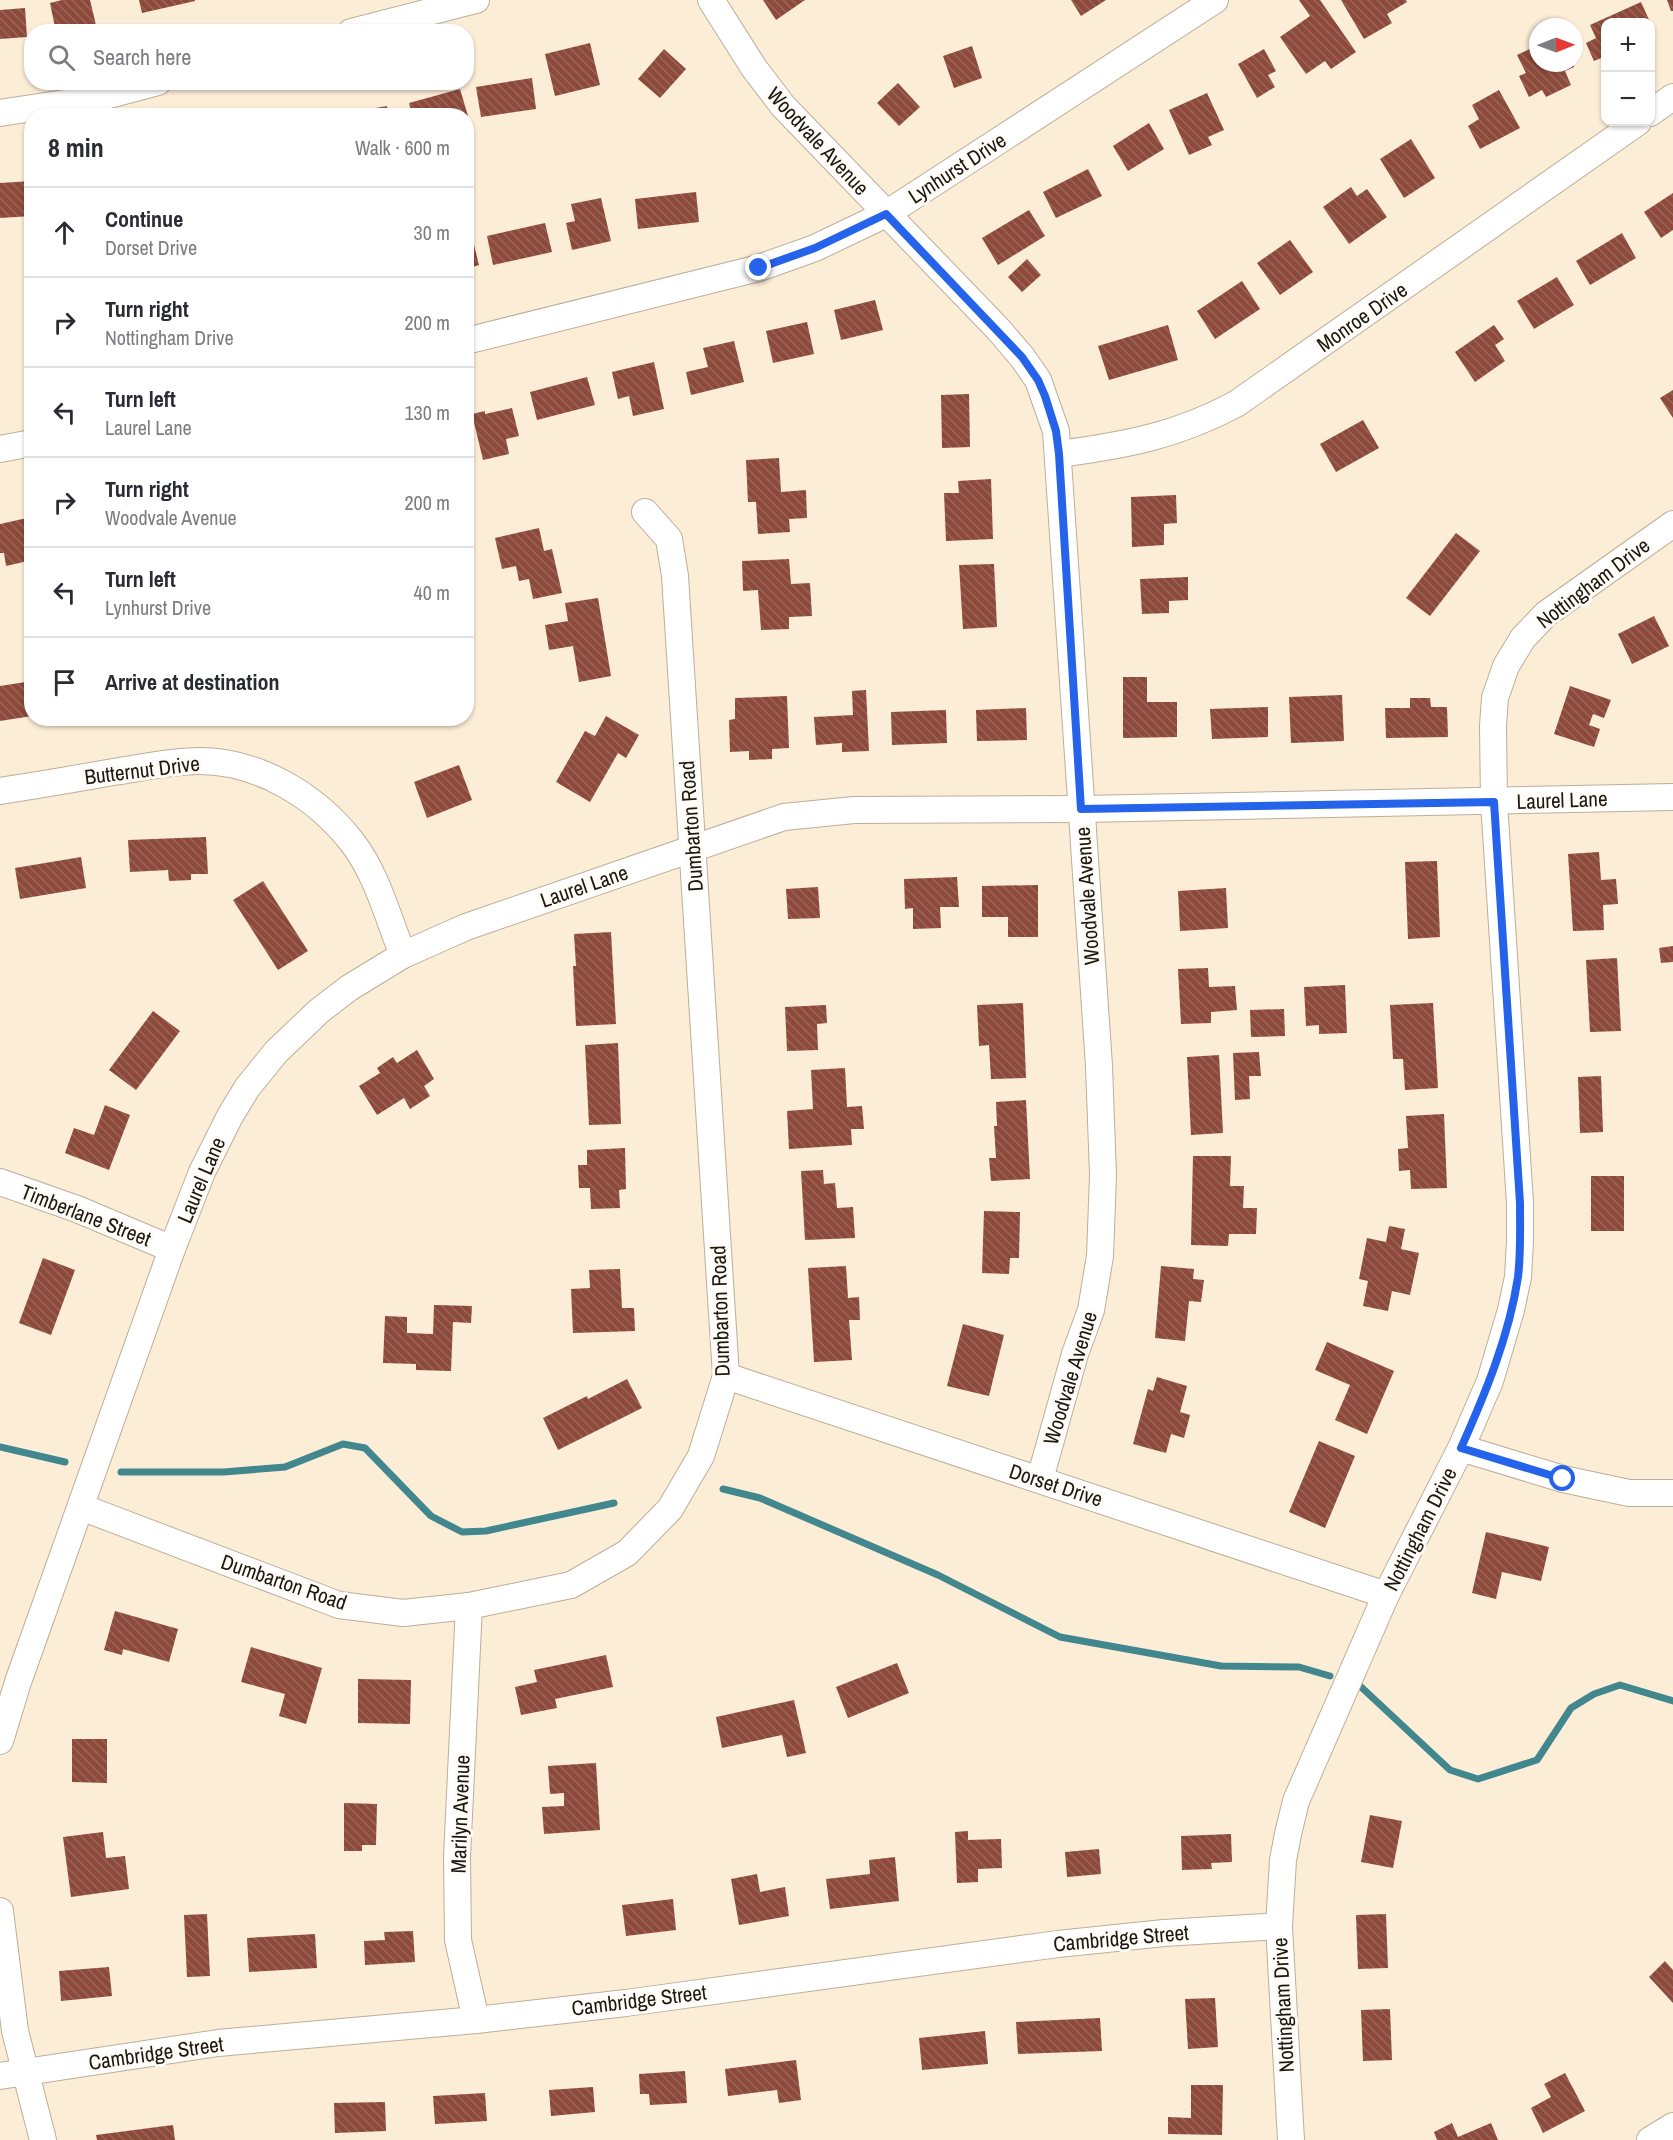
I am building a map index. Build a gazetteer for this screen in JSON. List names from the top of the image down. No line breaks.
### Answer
{"streets":{"street":["Woodvale Avenue","Lynhurst Drive","Monroe Drive","Nottingham Drive","Butternut Drive","Laurel Lane","Dumbarton Road","Timberlane Street","Dorset Drive","Marilyn Avenue","Cambridge Street"]},"crossings":[["Woodvale Avenue","Lynhurst Drive"],["Woodvale Avenue","Monroe Drive"],["Woodvale Avenue","Laurel Lane"],["Woodvale Avenue","Dorset Drive"],["Nottingham Drive","Laurel Lane"],["Nottingham Drive","Dorset Drive"],["Nottingham Drive","Cambridge Street"],["Butternut Drive","Laurel Lane"],["Laurel Lane","Dumbarton Road"],["Laurel Lane","Timberlane Street"],["Dumbarton Road","Dorset Drive"],["Dumbarton Road","Marilyn Avenue"],["Marilyn Avenue","Cambridge Street"]],"north":"right","page":{"map_buttons":["+","−"],"search":"Search here","heading":["8 min","Walk · 600 m"],"list":[["Continue","Dorset Drive","30 m"],["Turn right","Nottingham Drive","200 m"],["Turn left","Laurel Lane","130 m"],["Turn right","Woodvale Avenue","200 m"],["Turn left","Lynhurst Drive","40 m"],"Arrive at destination"]}}
